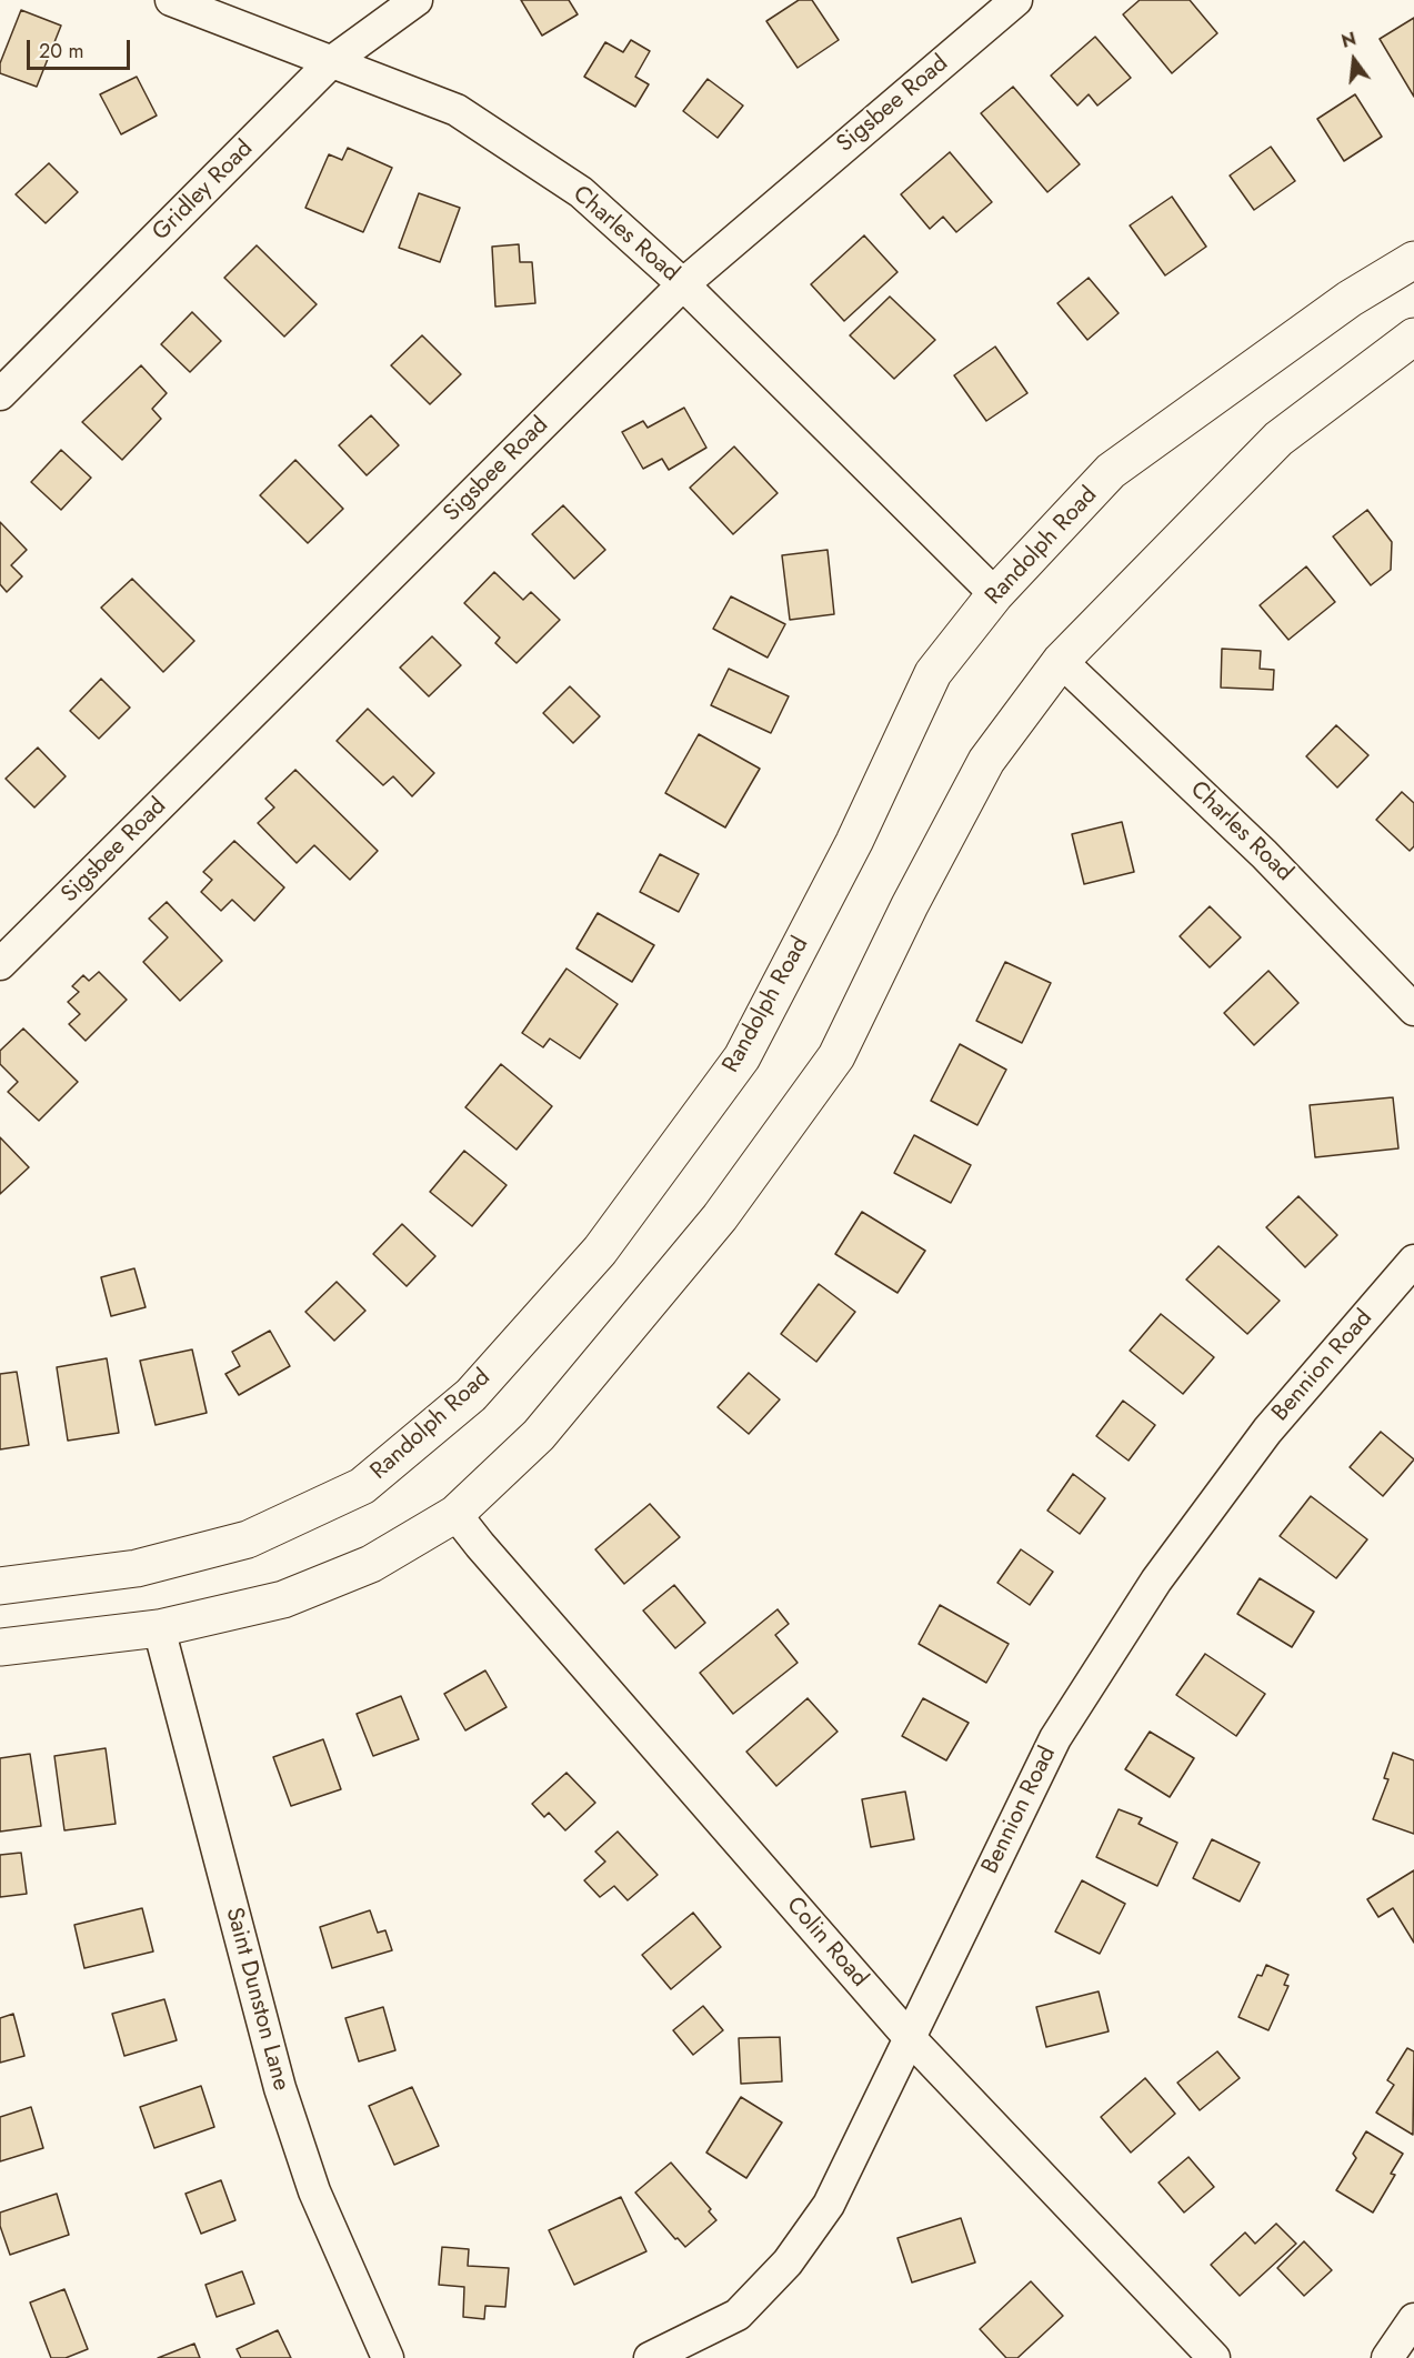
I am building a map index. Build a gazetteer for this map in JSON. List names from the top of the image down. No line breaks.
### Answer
{"streets":{"main road":["Randolph Road"],"street":["Sigsbee Road","Gridley Road","Charles Road","Bennion Road","Colin Road","Saint Dunston Lane"]},"crossings":[["Sigsbee Road","Charles Road"],["Gridley Road","Charles Road"],["Charles Road","Randolph Road"],["Bennion Road","Colin Road"]],"scale_bar":"20 m","north":"top"}
